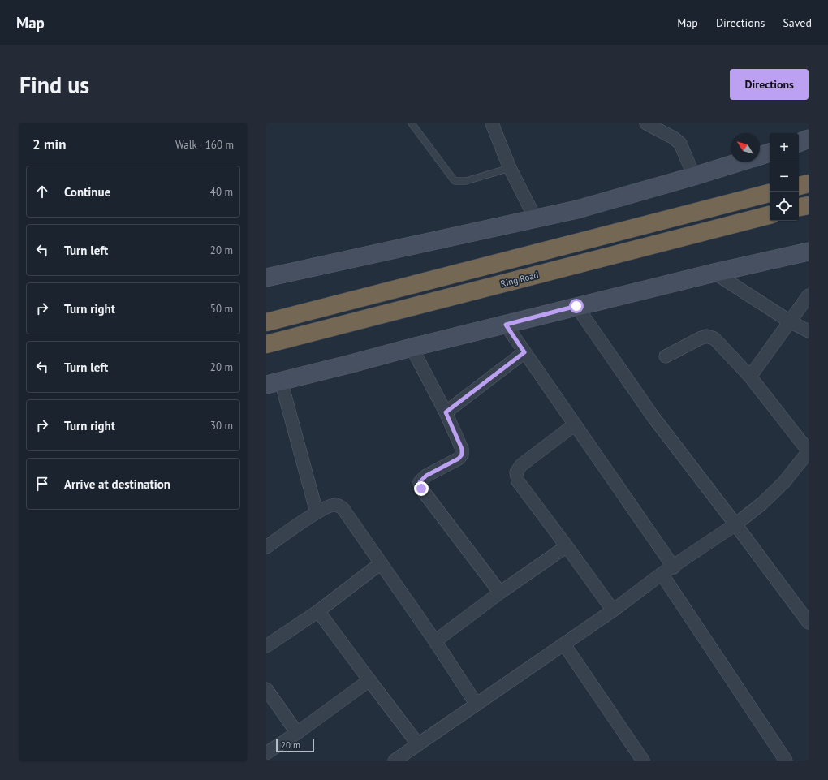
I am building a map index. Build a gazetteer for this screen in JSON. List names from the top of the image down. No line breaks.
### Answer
{"streets":{"highway":["Ring Road"]},"scale_bar":"20 m","north":"top left","page":{"header":"Map","nav":["Map","Directions","Saved"],"buttons":"Directions","title":"Find us","heading":["2 min","Walk · 160 m"],"map_buttons":["+","−"],"list":[["Continue","40 m"],["Turn left","20 m"],["Turn right","50 m"],["Turn left","20 m"],["Turn right","30 m"],"Arrive at destination"],"scale":"20 m"}}
